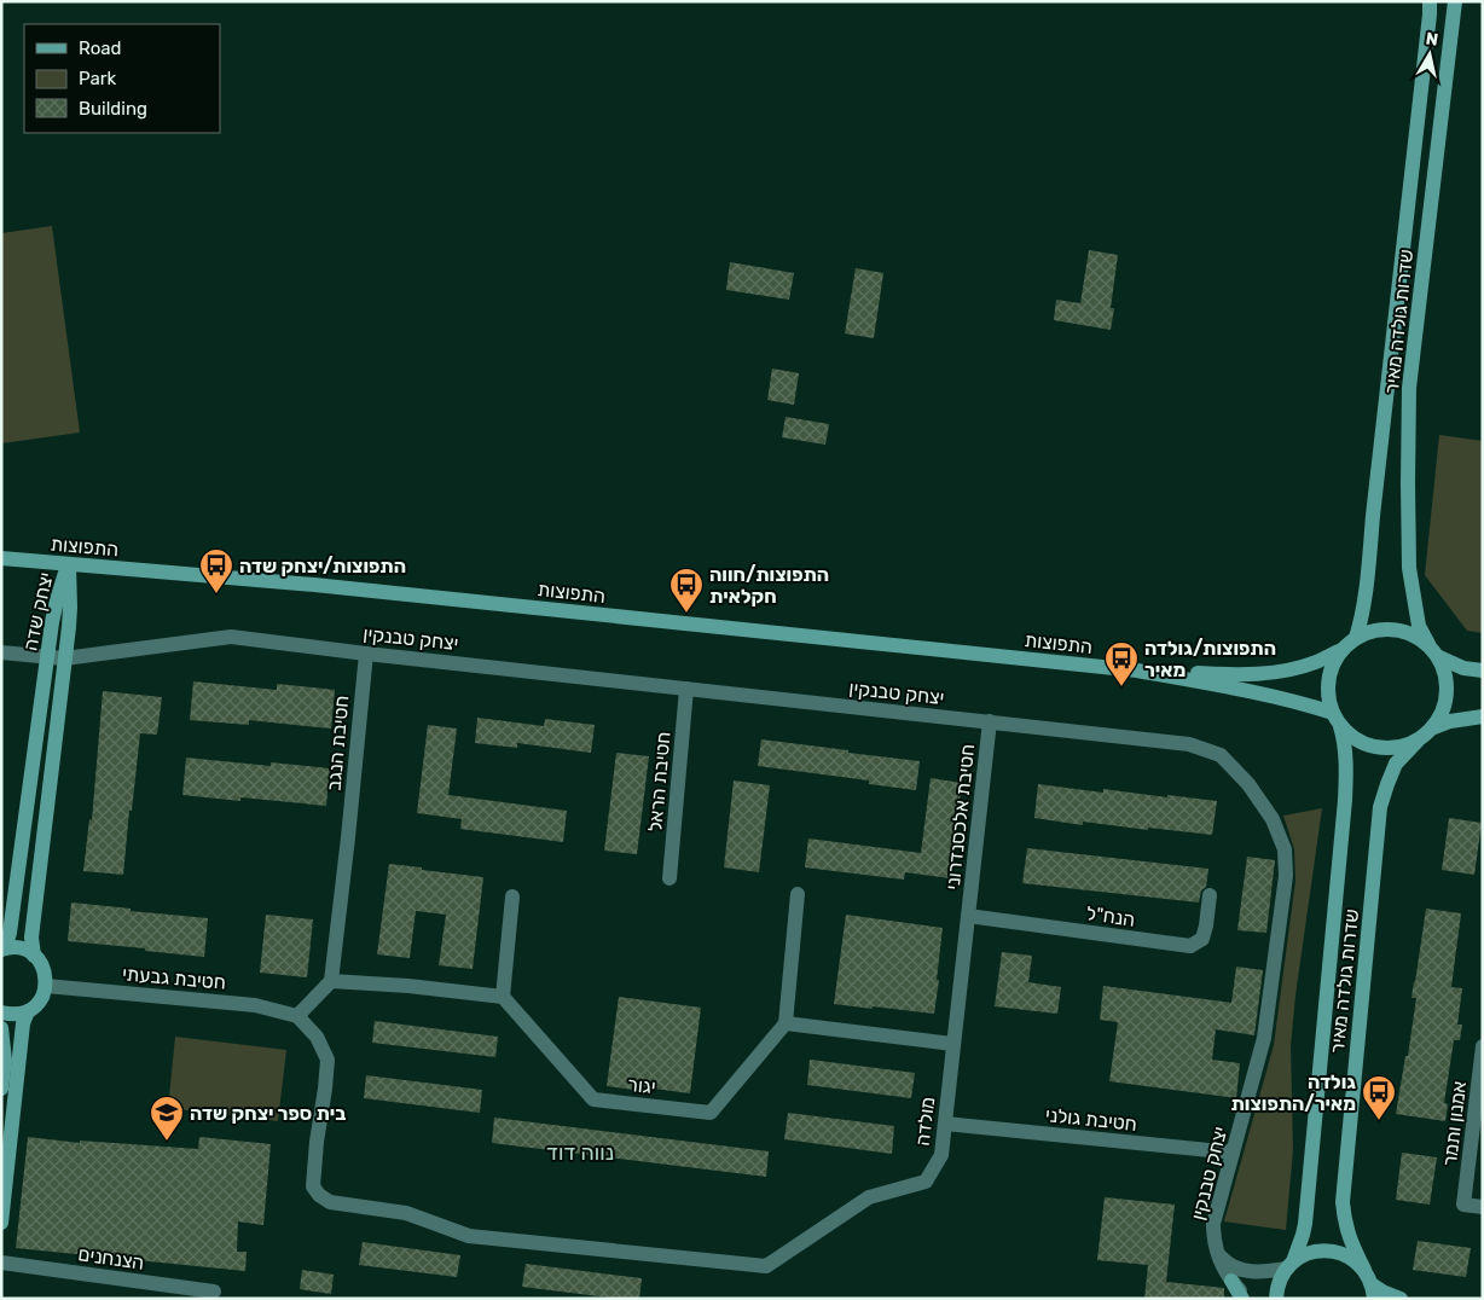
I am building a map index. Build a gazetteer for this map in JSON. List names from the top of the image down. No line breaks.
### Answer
{"streets":{"main road":["שדרות גולדה מאיר","התפוצות","יצחק שדה"],"street":["יצחק טבנקין","חטיבת הנגב","חטיבת הראל","חטיבת אלכסנדרוני","הנח\"ל","חטיבת גבעתי","יגור","חטיבת גולני","מולדה","אמנון ותמר","הצנחנים"]},"crossings":[["שדרות גולדה מאיר","התפוצות"],["שדרות גולדה מאיר","יצחק טבנקין"],["התפוצות","יצחק שדה"],["יצחק שדה","יצחק טבנקין"],["יצחק טבנקין","חטיבת הנגב"],["יצחק טבנקין","חטיבת הראל"],["יצחק טבנקין","חטיבת אלכסנדרוני"],["יצחק טבנקין","חטיבת גולני"],["חטיבת אלכסנדרוני","הנח\"ל"],["חטיבת אלכסנדרוני","מולדה"],["הנח\"ל","מולדה"],["חטיבת גבעתי","מולדה"],["חטיבת גולני","מולדה"]],"districts":["נווה דוד"],"places":{"bus stop":["התפוצות/יצחק שדה","התפוצות/חווה חקלאית","התפוצות/גולדה מאיר","גולדה מאיר/התפוצות"],"school or university":["בית ספר יצחק שדה"]},"legend":["Road","Park","Building"],"north":"top"}
